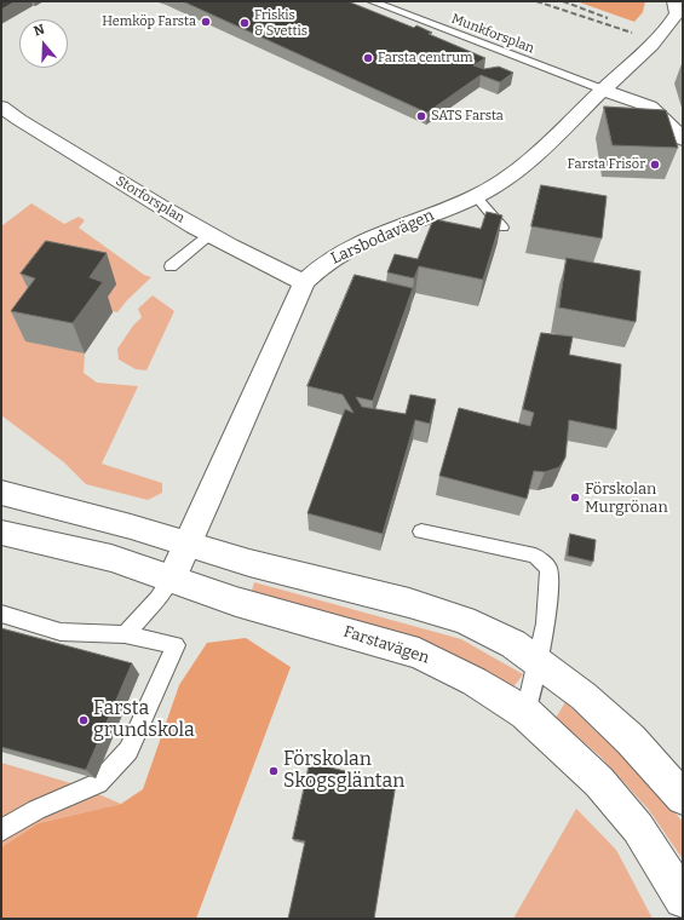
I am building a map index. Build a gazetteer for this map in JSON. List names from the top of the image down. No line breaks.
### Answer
{"streets":{"street":["Storforsplan","Larsbodavägen","Farstavägen"],"lane":["Munkforsplan"]},"crossings":[["Munkforsplan","Larsbodavägen"],["Storforsplan","Larsbodavägen"],["Larsbodavägen","Farstavägen"]],"places":["Hemköp Farsta","Friskis & Svettis","Farsta centrum","SATS Farsta","Farsta Frisör","Förskolan Murgrönan","Farsta grundskola","Förskolan Skogsgläntan"],"north":"top"}
